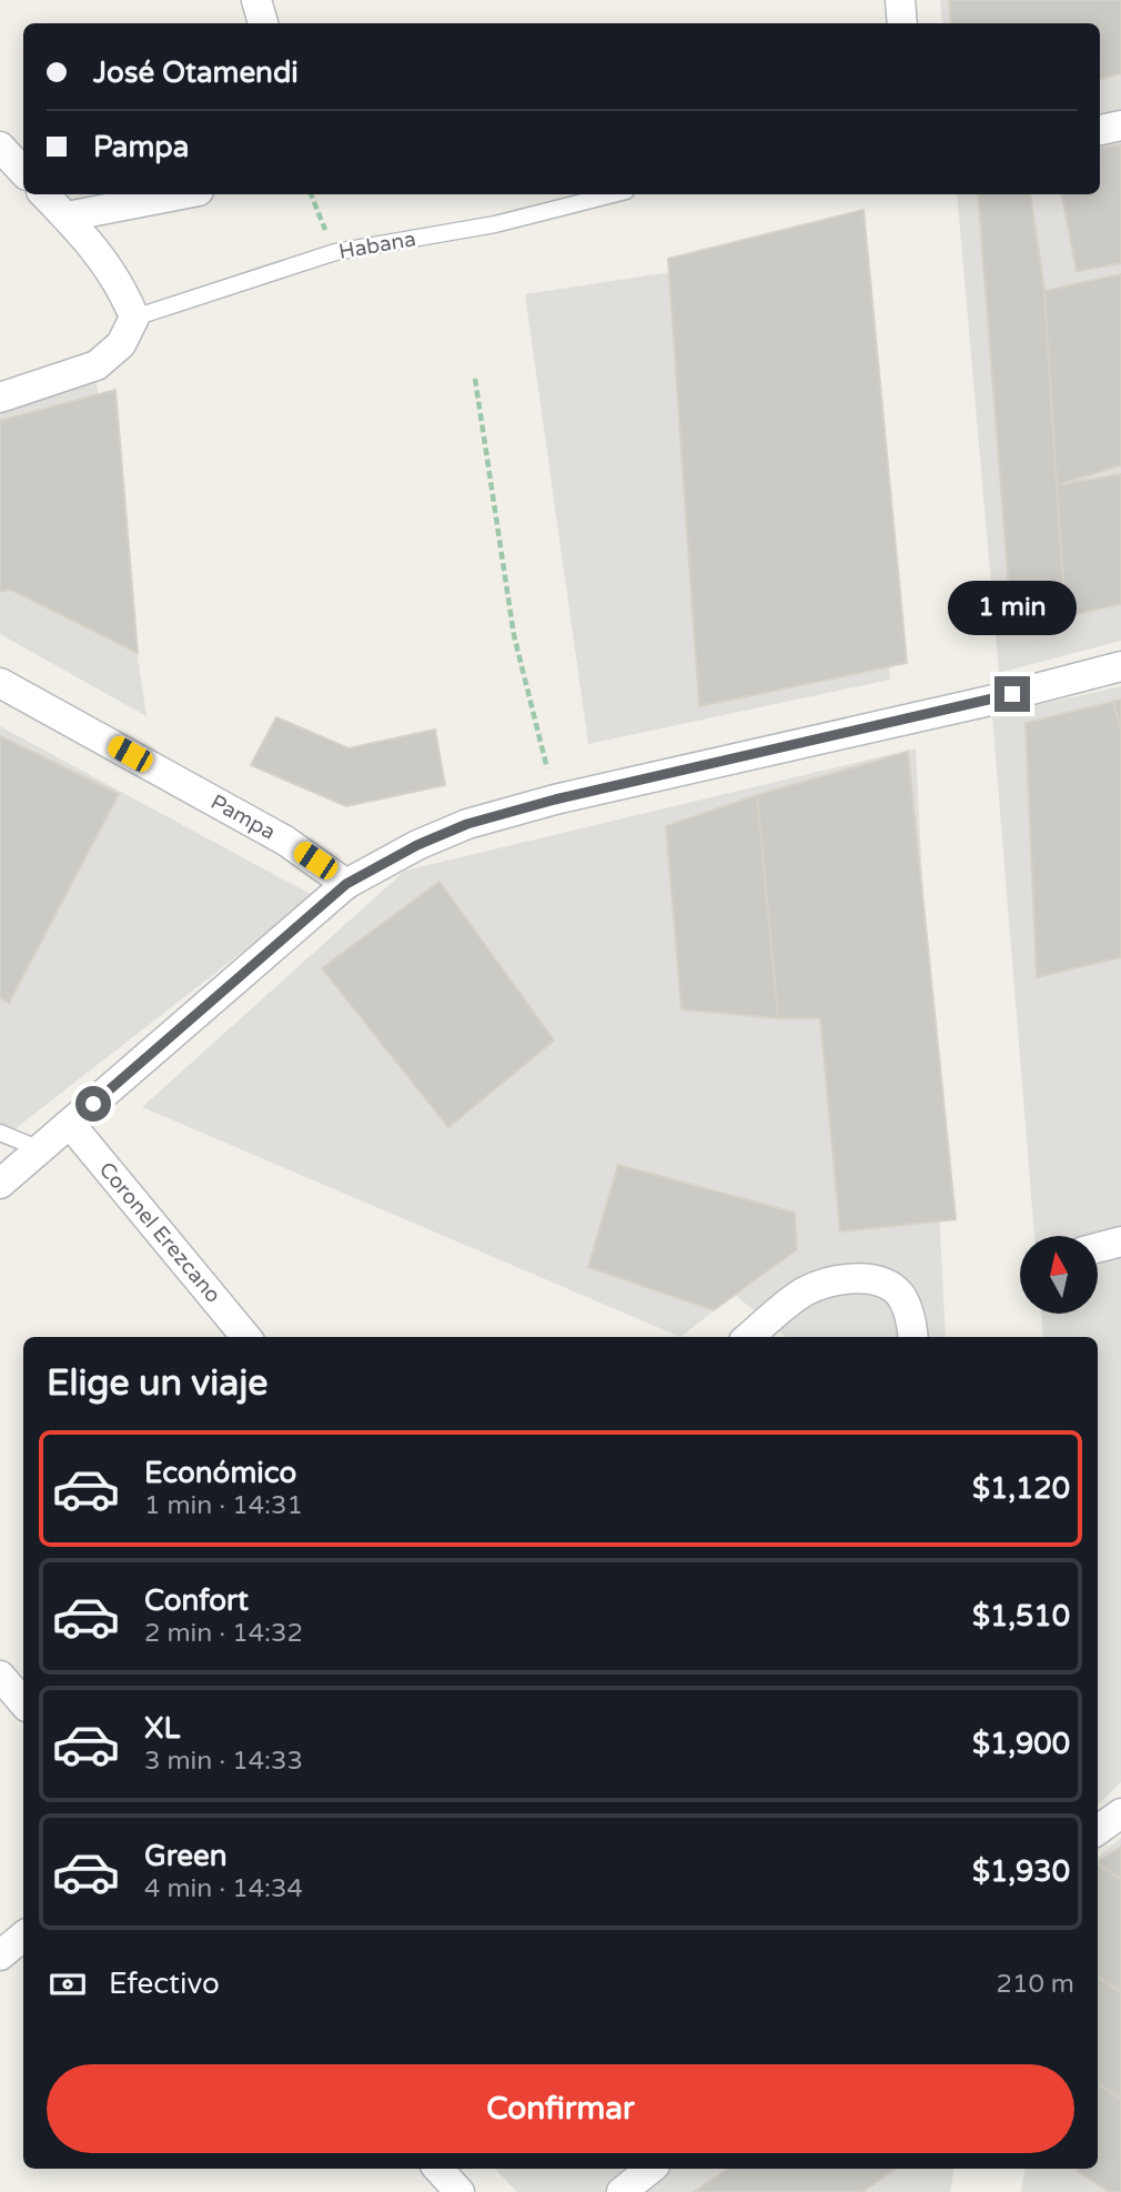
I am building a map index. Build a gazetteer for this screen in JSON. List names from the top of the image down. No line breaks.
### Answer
{"streets":{"street":["Pampa","Coronel Erezcano"],"lane":["Habana"]},"north":"top","page":{"banner":["José Otamendi","Pampa"],"bubble":"1 min","heading":"Elige un viaje","list":[{"name":"Económico","note":"1 min · 14:31","value":"$1,120"},{"name":"Confort","note":"2 min · 14:32","value":"$1,510"},{"name":"XL","note":"3 min · 14:33","value":"$1,900"},{"name":"Green","note":"4 min · 14:34","value":"$1,930"}],"pay":["Efectivo","210 m"],"buttons":"Confirmar"}}
